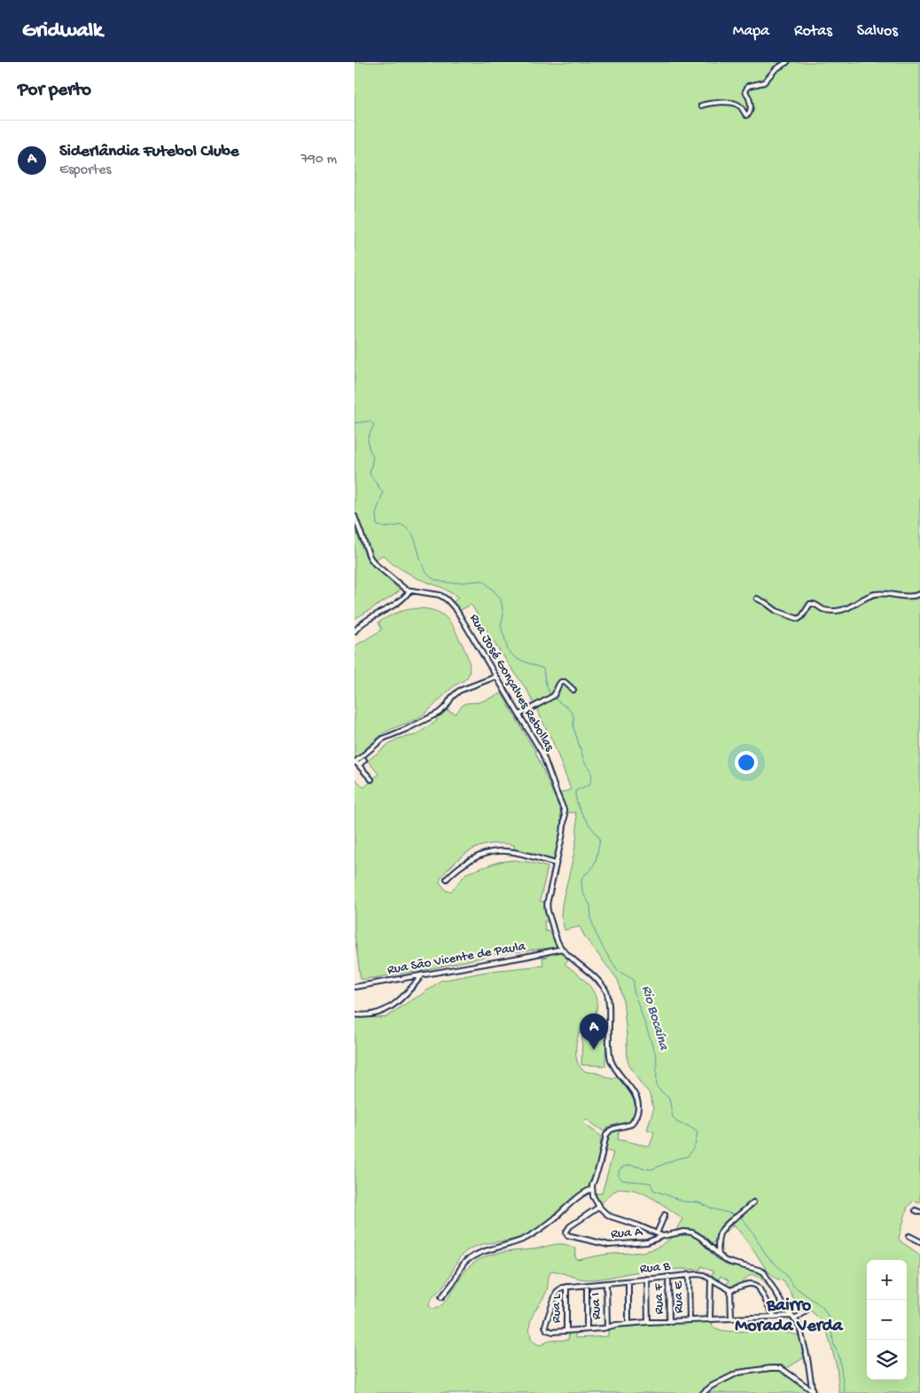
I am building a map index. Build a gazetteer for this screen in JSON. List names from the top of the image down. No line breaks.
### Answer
{"streets":{"street":["Rua José Gonçalves Rebollas","Rua São Vicente de Paula","Rua A","Rua B","Rua E","Rua F","Rua I","Rua L"]},"crossings":[["Rua José Gonçalves Rebollas","Rua São Vicente de Paula"],["Rua B","Rua E"],["Rua B","Rua F"],["Rua B","Rua I"],["Rua B","Rua L"]],"districts":["Bairro Morada Verda"],"water":["Rio Bocaína"],"page":{"header":"Gridwalk","nav":["Mapa","Rotas","Salvos"],"heading":"Por perto","list":[{"mark":"A","name":"Siderlândia Futebol Clube","note":"Esportes","value":"790 m"}],"pins":"A","map_buttons":["+","−"]}}
